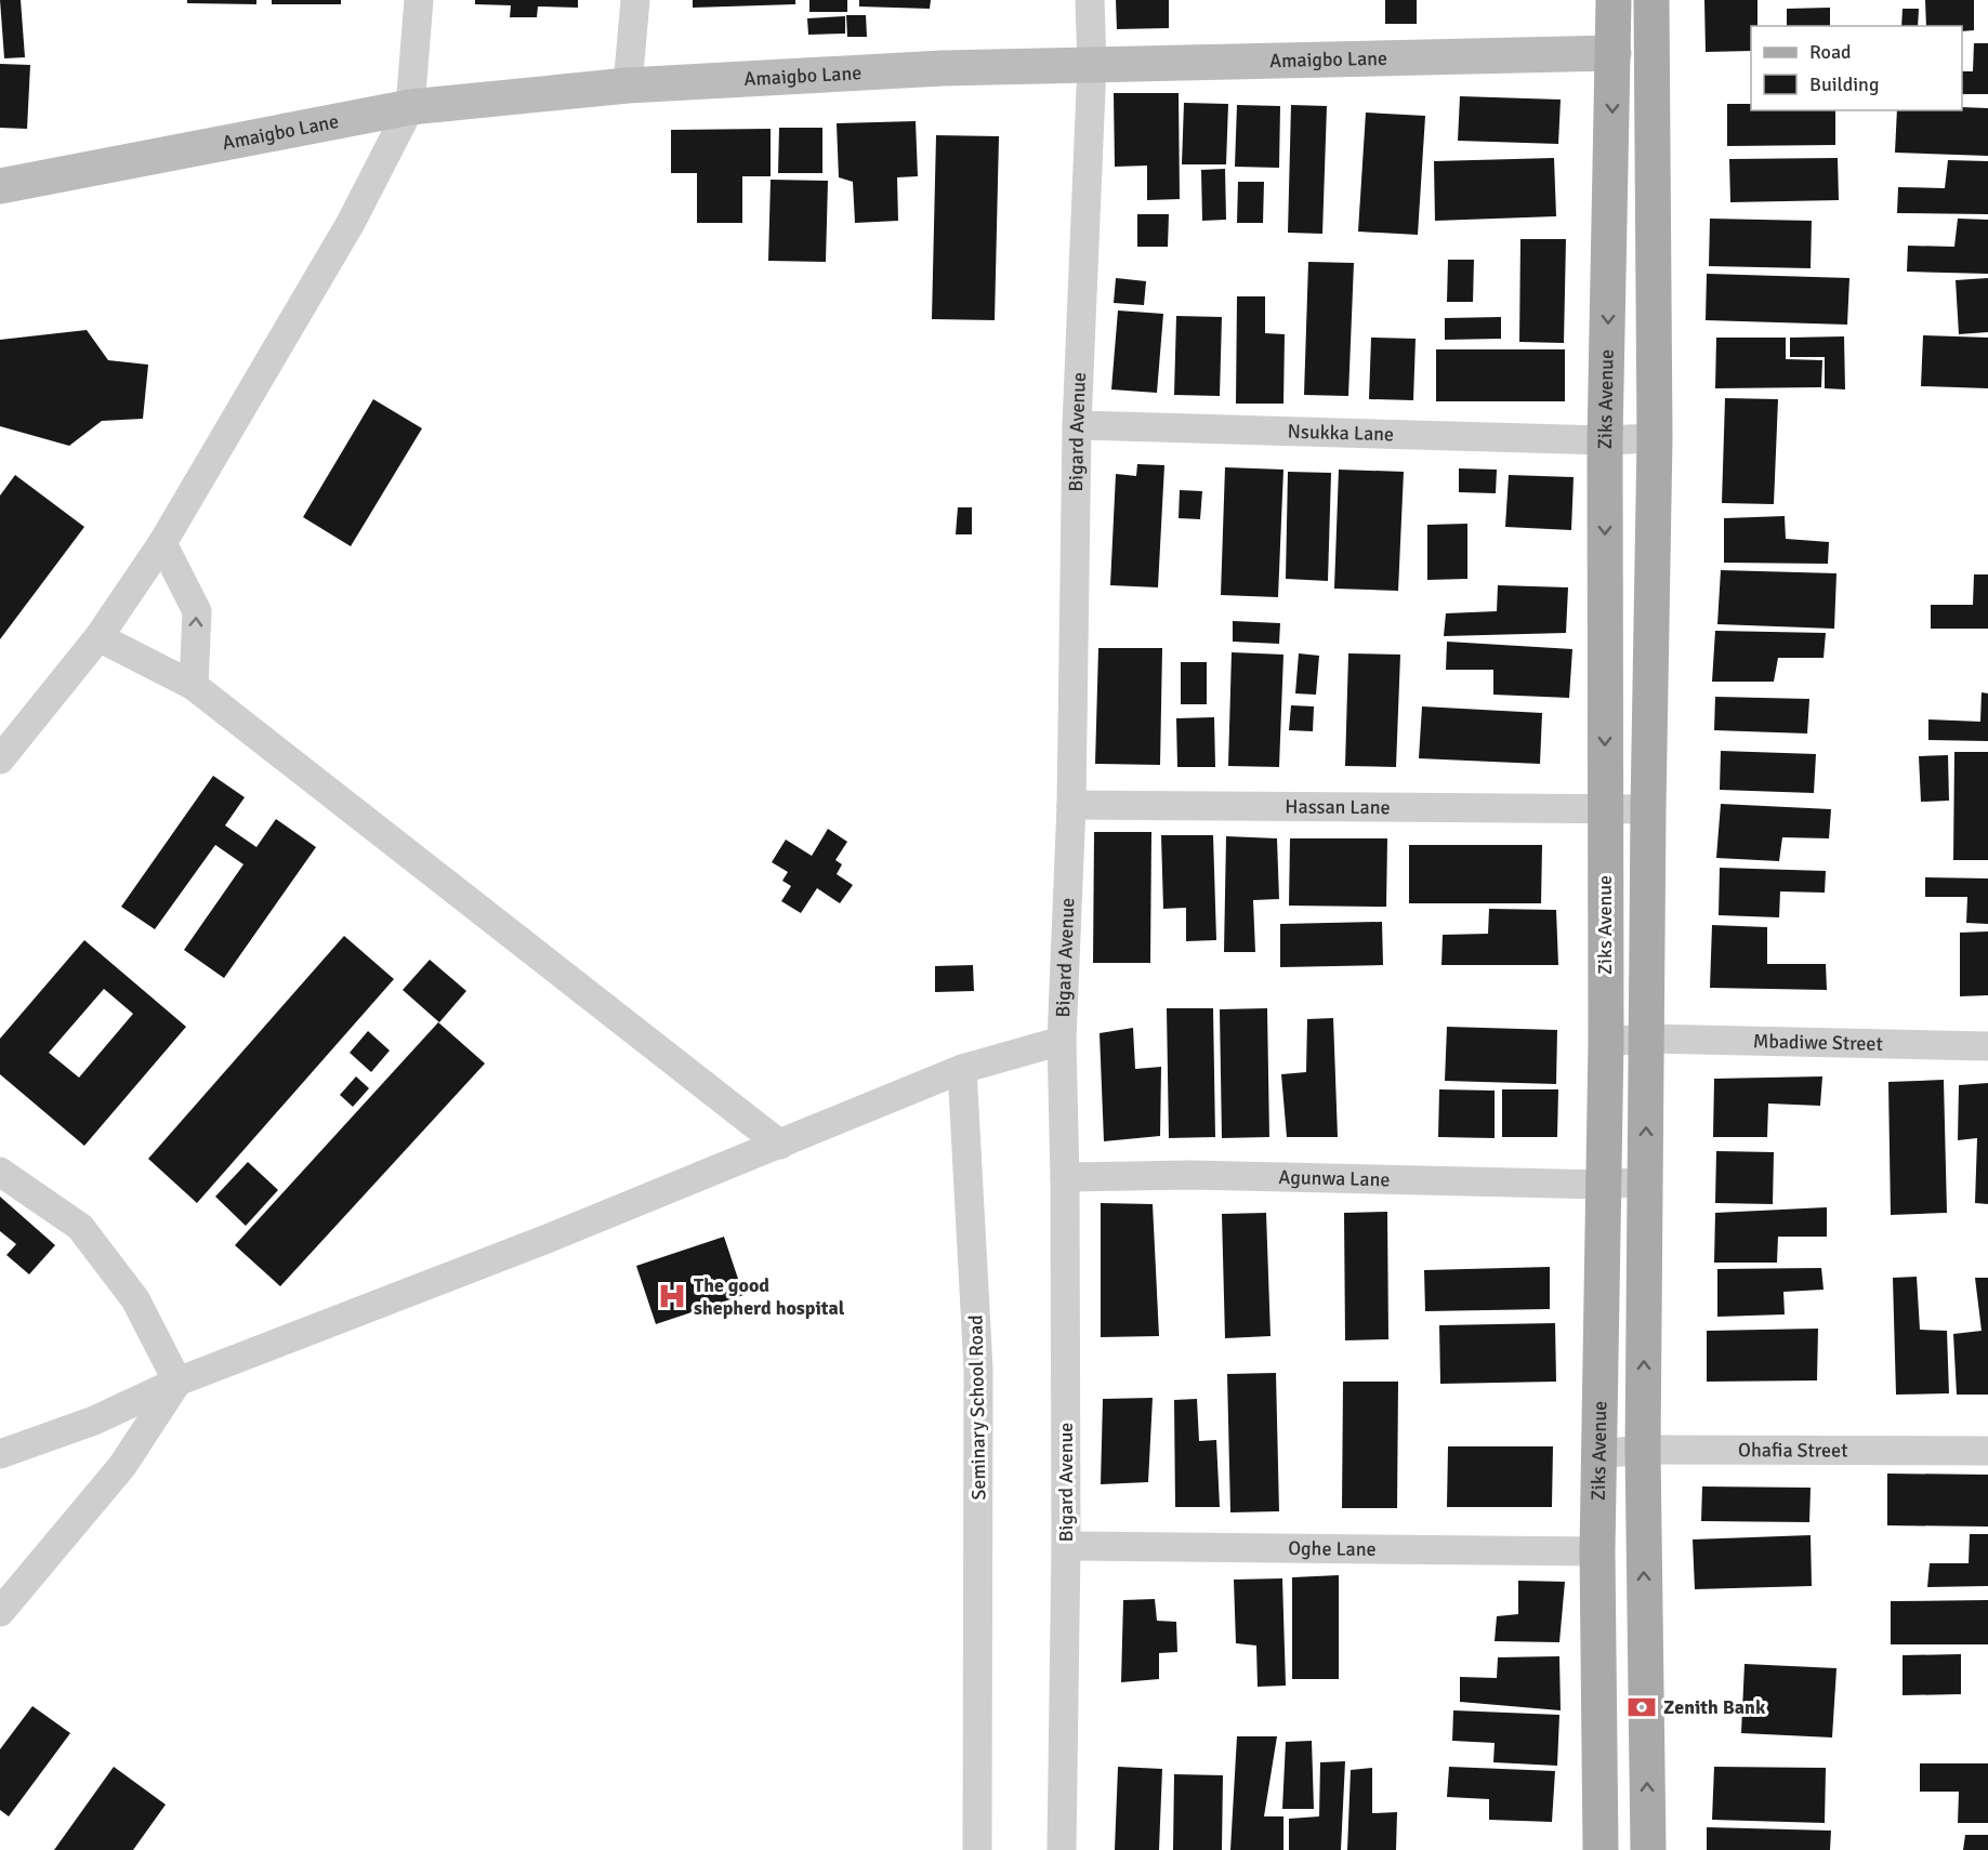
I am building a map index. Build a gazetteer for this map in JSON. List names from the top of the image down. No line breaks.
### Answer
{"streets":{"main road":["Amaigbo Lane","Ziks Avenue"],"street":["Bigard Avenue","Nsukka Lane","Hassan Lane","Mbadiwe Street","Agunwa Lane","Seminary School Road","Ohafia Street","Oghe Lane"]},"crossings":[["Amaigbo Lane","Ziks Avenue"],["Amaigbo Lane","Bigard Avenue"],["Ziks Avenue","Nsukka Lane"],["Ziks Avenue","Hassan Lane"],["Ziks Avenue","Mbadiwe Street"],["Ziks Avenue","Agunwa Lane"],["Ziks Avenue","Ohafia Street"],["Ziks Avenue","Oghe Lane"],["Bigard Avenue","Nsukka Lane"],["Bigard Avenue","Hassan Lane"],["Bigard Avenue","Agunwa Lane"],["Bigard Avenue","Oghe Lane"]],"places":{"hospital":["The good shepherd hospital"],"bank":["Zenith Bank"]},"legend":["Road","Building"]}
